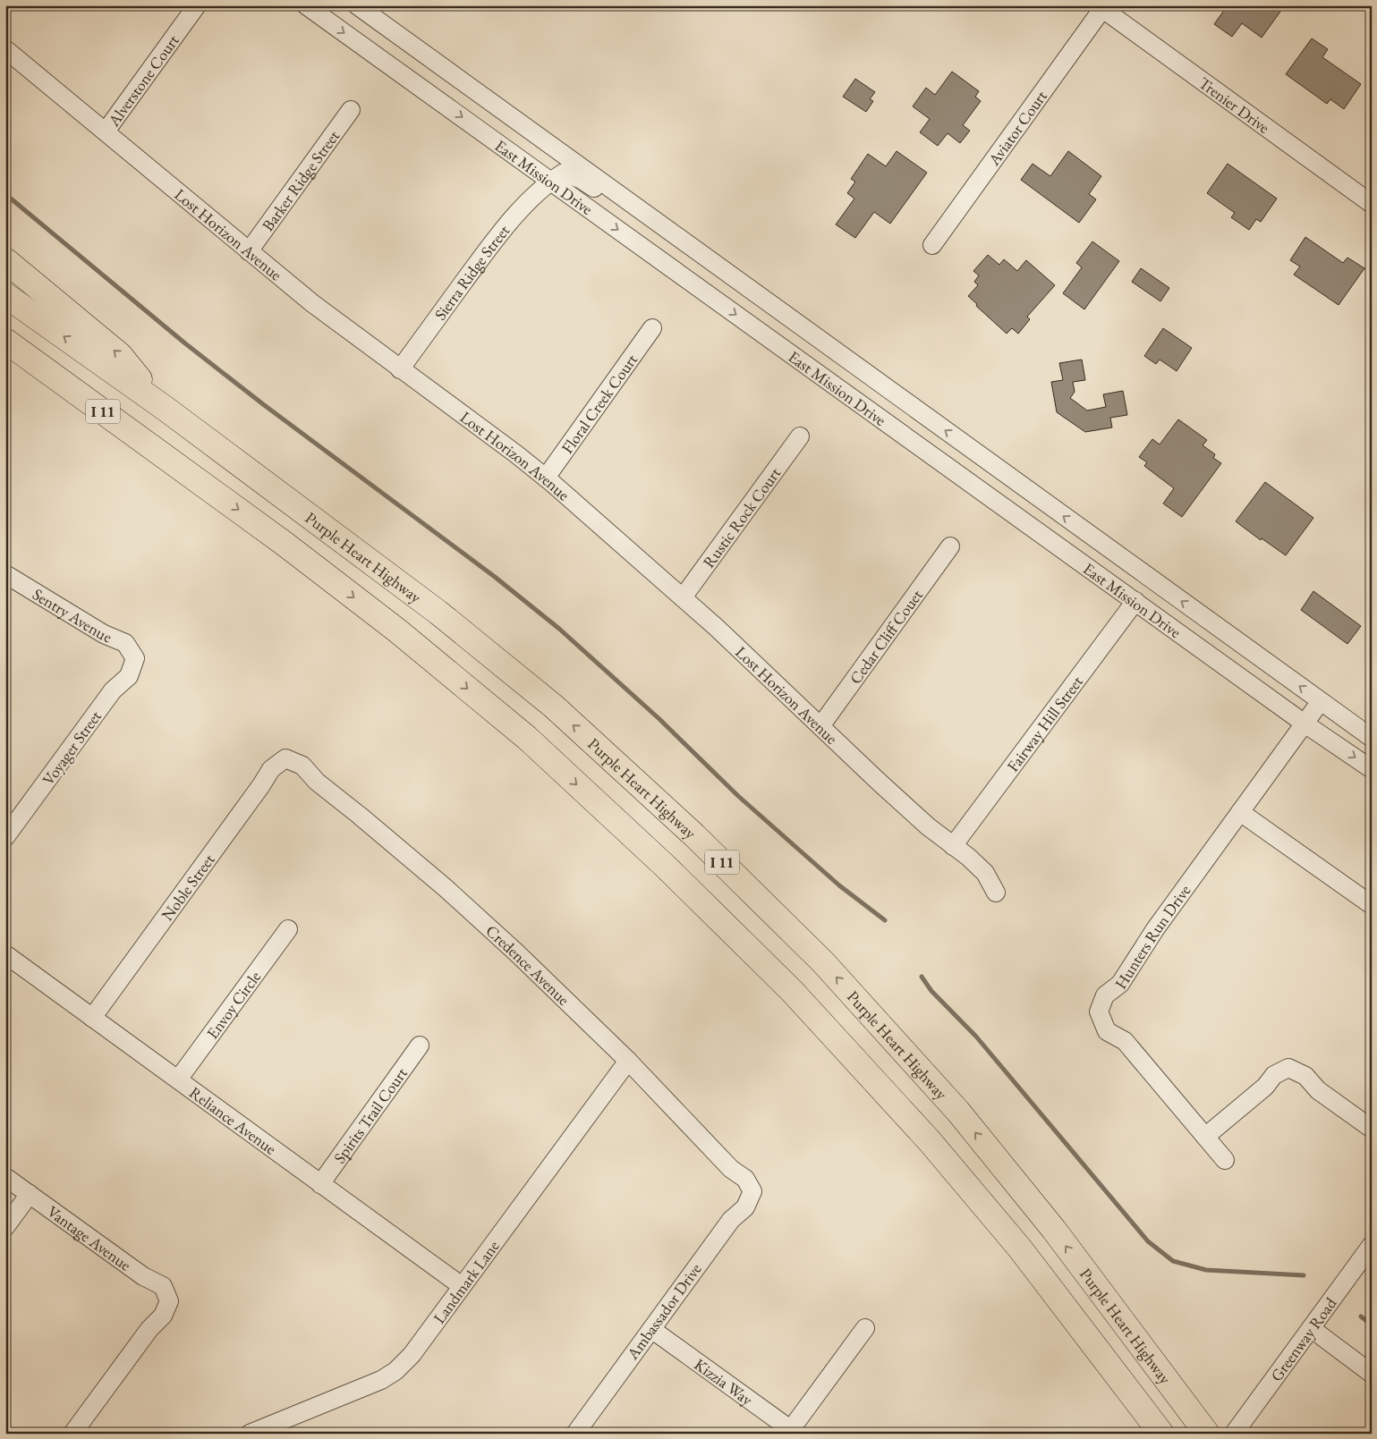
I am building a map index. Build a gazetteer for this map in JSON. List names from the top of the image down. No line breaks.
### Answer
{"streets":{"highway":["I 11","Purple Heart Highway"],"street":["Alverstone Court","Trenier Drive","Aviator Court","East Mission Drive","Barker Ridge Street","Lost Horizon Avenue","Sierra Ridge Street","Floral Creek Court","Rustic Rock Court","Sentry Avenue","Cedar Cliff Couet","Fairway Hill Street","Voyager Street","Noble Street","Hunters Run Drive","Credence Avenue","Envoy Circle","Spirits Trail Court","Reliance Avenue","Vantage Avenue","Landmark Lane","Ambassador Drive","Greenway Road","Kizzia Way"]},"crossings":[["Alverstone Court","Lost Horizon Avenue"],["Trenier Drive","Aviator Court"],["East Mission Drive","Sierra Ridge Street"],["East Mission Drive","Fairway Hill Street"],["East Mission Drive","Hunters Run Drive"],["Barker Ridge Street","Lost Horizon Avenue"],["Lost Horizon Avenue","Sierra Ridge Street"],["Lost Horizon Avenue","Floral Creek Court"],["Lost Horizon Avenue","Rustic Rock Court"],["Lost Horizon Avenue","Cedar Cliff Couet"],["Lost Horizon Avenue","Fairway Hill Street"],["Sentry Avenue","Voyager Street"],["Noble Street","Credence Avenue"],["Noble Street","Reliance Avenue"],["Credence Avenue","Landmark Lane"],["Credence Avenue","Ambassador Drive"],["Envoy Circle","Reliance Avenue"],["Spirits Trail Court","Reliance Avenue"],["Reliance Avenue","Landmark Lane"],["Ambassador Drive","Kizzia Way"]]}
